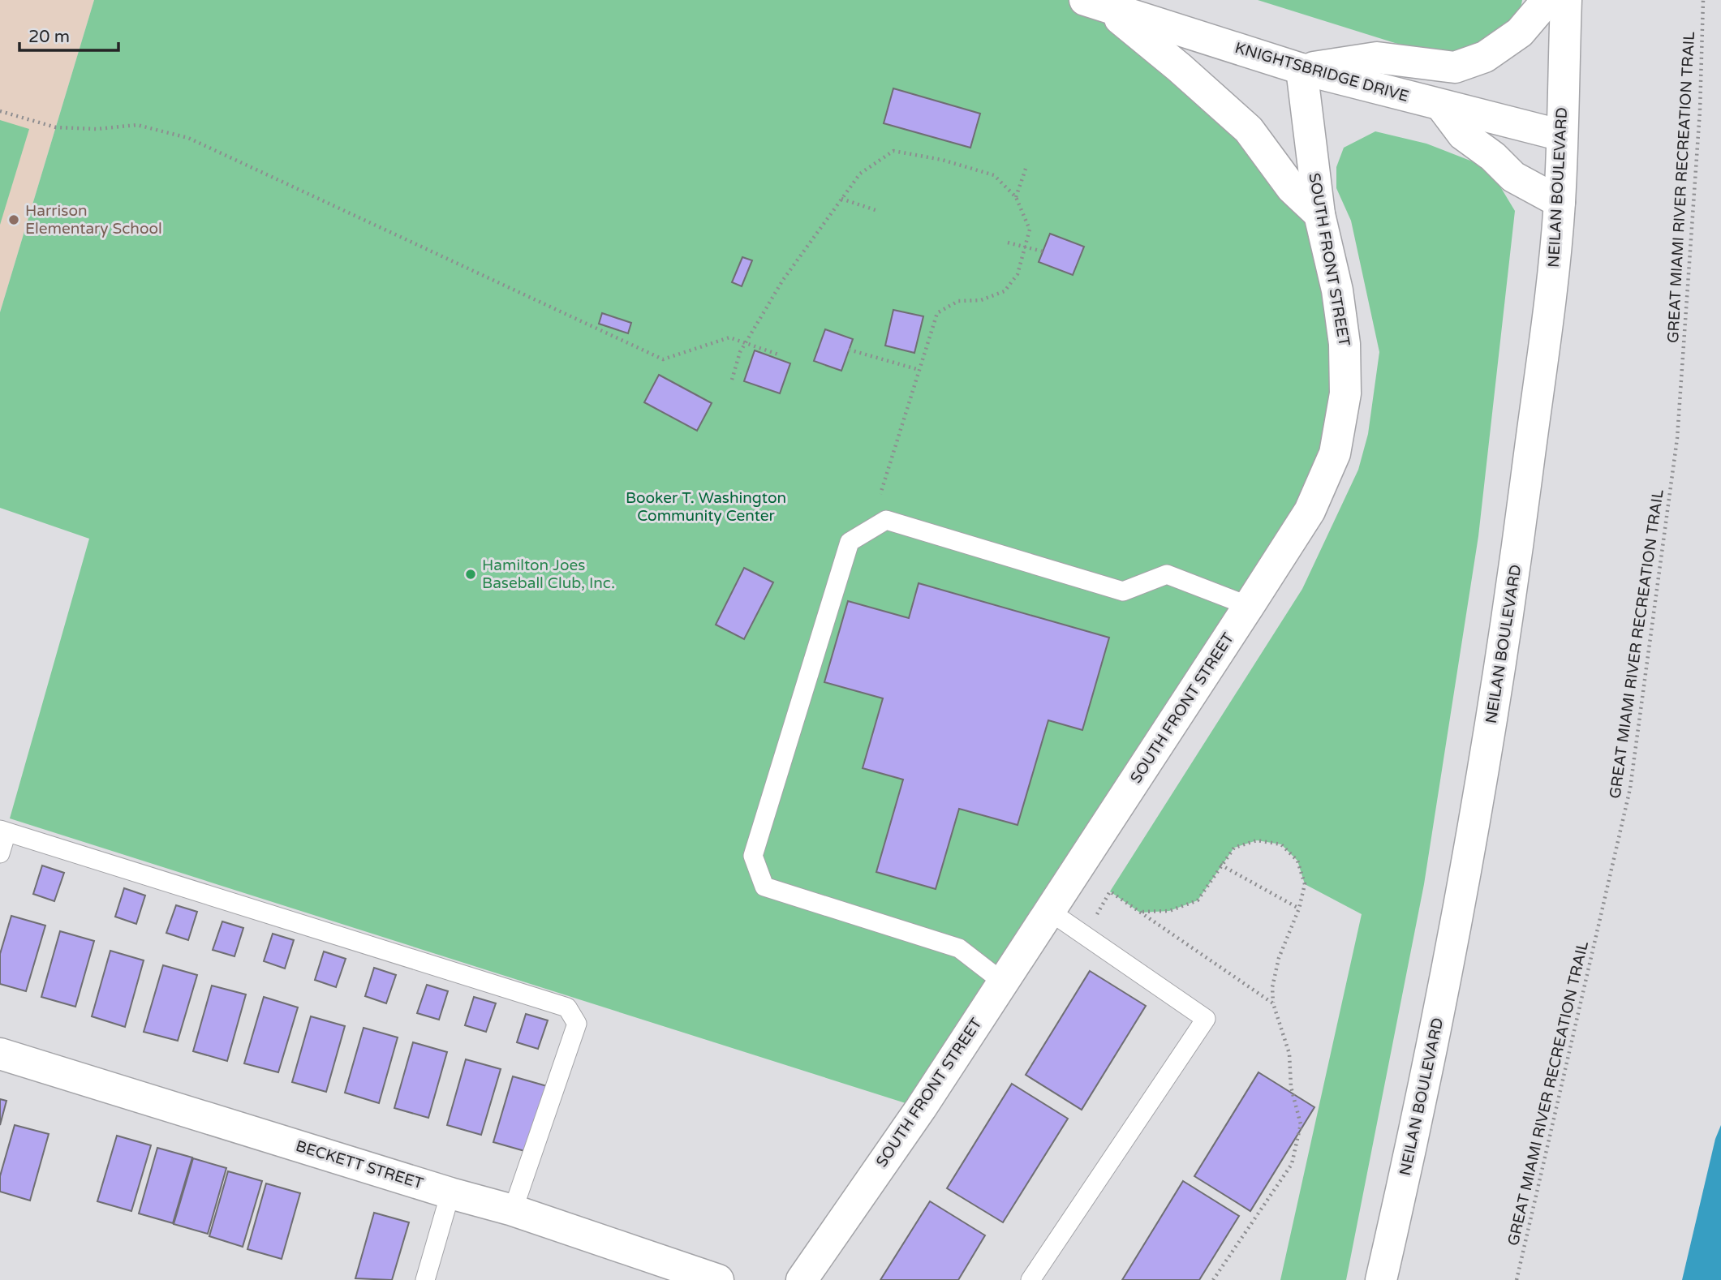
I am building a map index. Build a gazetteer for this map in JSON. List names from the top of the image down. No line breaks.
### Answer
{"streets":{"street":["KNIGHTSBRIDGE DRIVE","NEILAN BOULEVARD","SOUTH FRONT STREET","BECKETT STREET"],"path":["GREAT MIAMI RIVER RECREATION TRAIL"]},"crossings":[["KNIGHTSBRIDGE DRIVE","NEILAN BOULEVARD"],["KNIGHTSBRIDGE DRIVE","SOUTH FRONT STREET"]],"parks":["Booker T. Washington Community Center"],"places":["Harrison Elementary School","Hamilton Joes Baseball Club, Inc."],"scale_bar":"20 m"}
